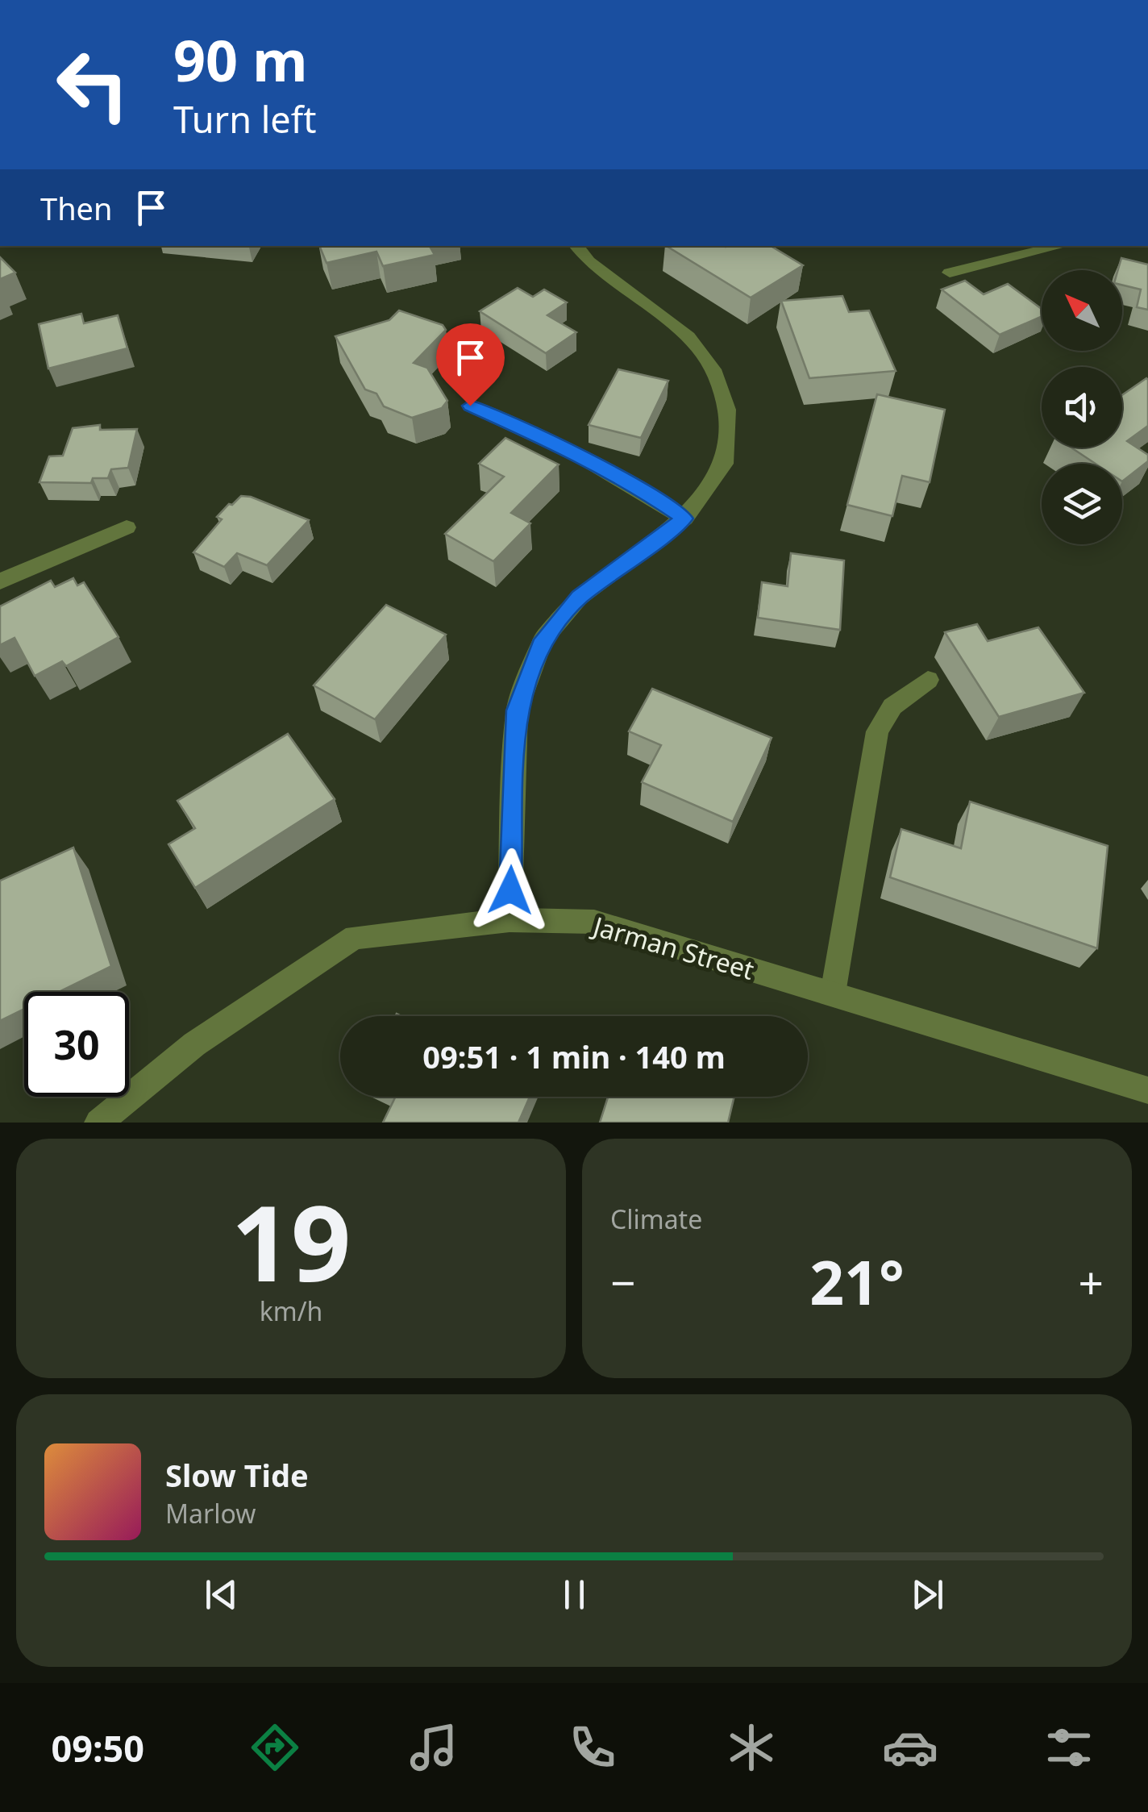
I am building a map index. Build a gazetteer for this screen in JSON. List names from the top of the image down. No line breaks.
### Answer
{"streets":{"street":["Jarman Street"]},"north":"top left","page":{"turn":["90 m","Turn left"],"then":"Then","limit":"30","trip":"09:51 · 1 min · 140 m","tile":[["19","km/h"],"Climate"],"heat":["−","21°","+"],"song":["Slow Tide","Marlow"],"tabs":"09:50"}}
